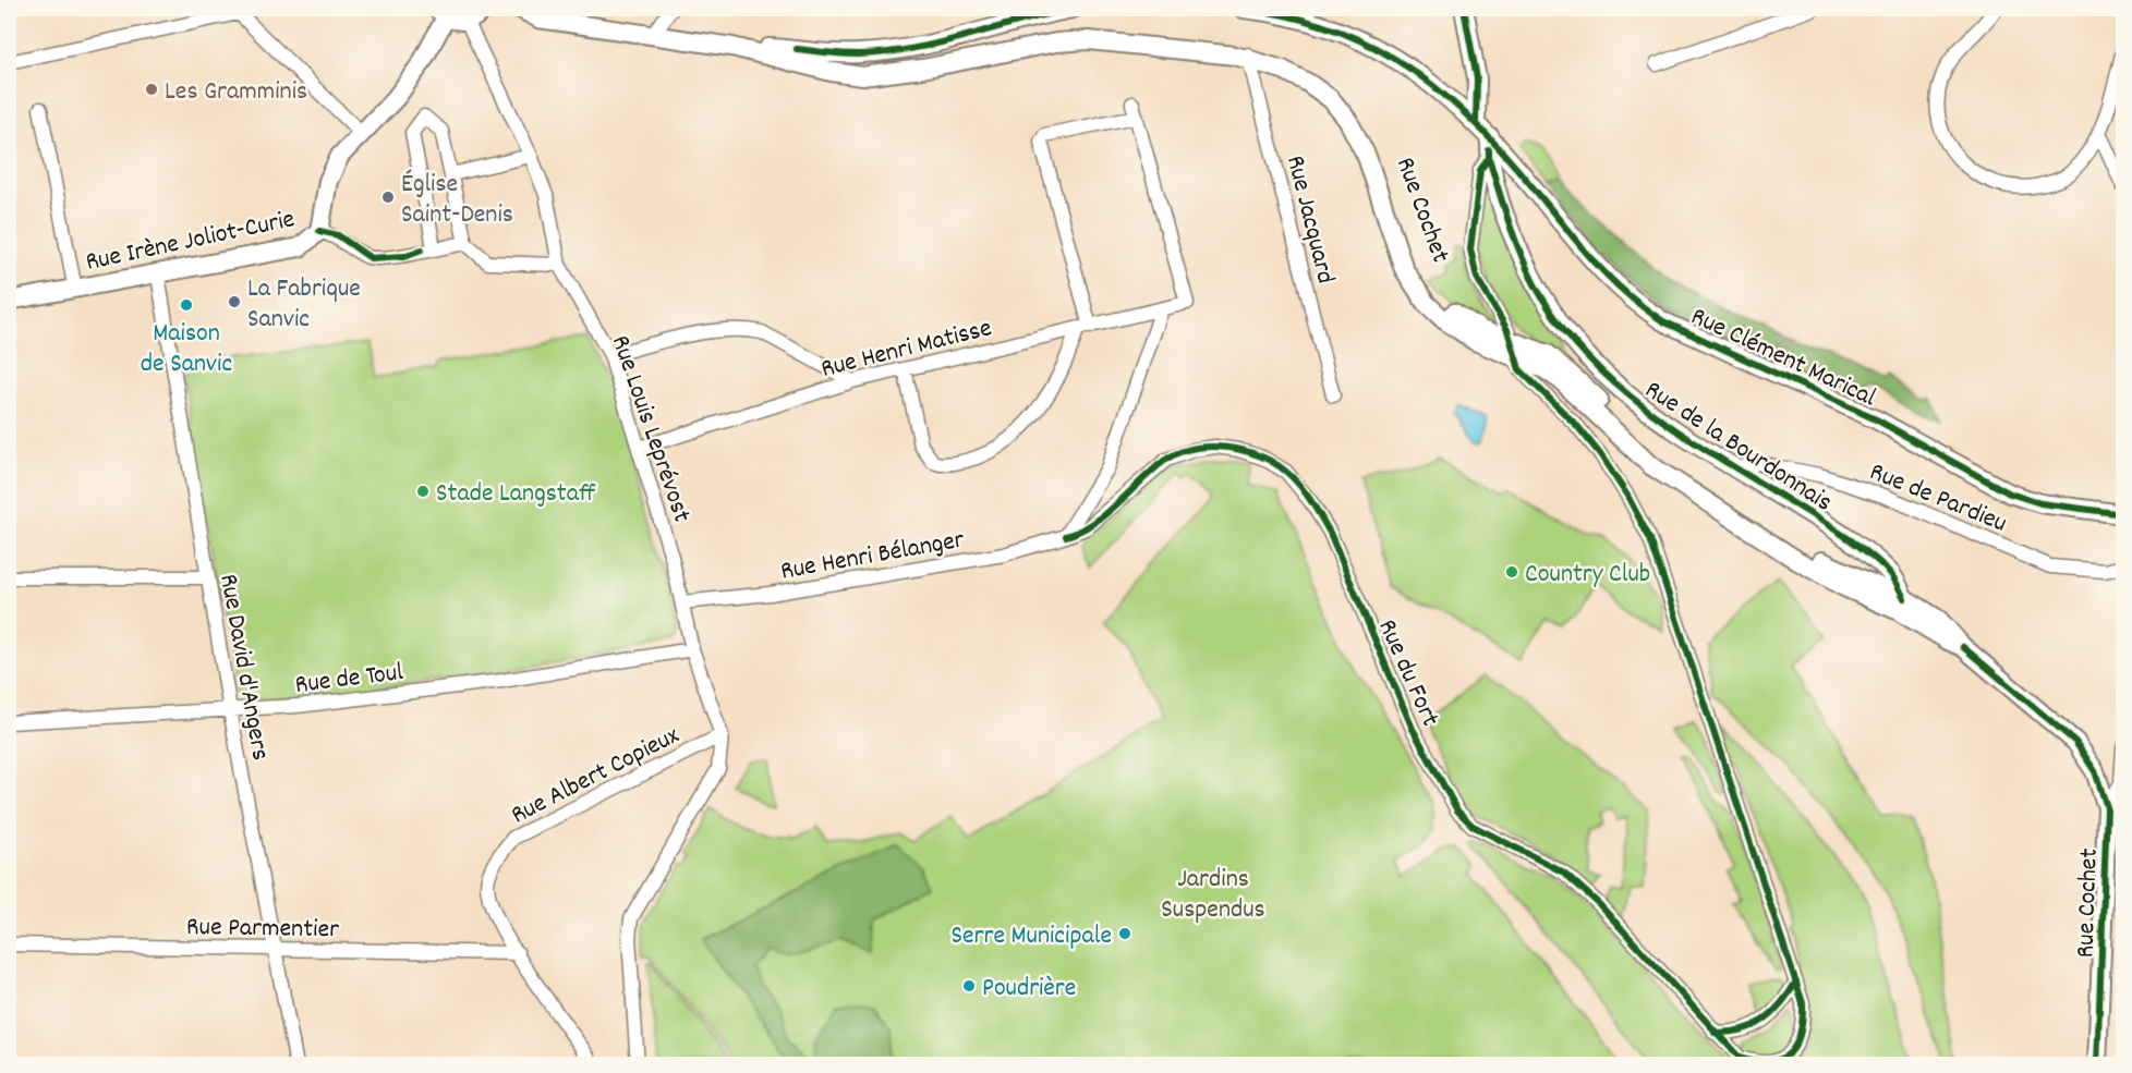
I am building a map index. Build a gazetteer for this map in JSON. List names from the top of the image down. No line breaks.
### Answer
{"streets":{"street":["Rue Cochet","Rue Jacquard","Rue Irène Joliot-Curie","Rue Henri Matisse","Rue Clément Marical","Rue Louis Leprévost","Rue de la Bourdonnais","Rue de Pardieu","Rue Henri Bélanger","Rue David d'Angers","Rue du Fort","Rue de Toul","Rue Albert Copieux","Rue Parmentier"]},"crossings":[["Rue Cochet","Rue Jacquard"],["Rue Cochet","Rue de la Bourdonnais"],["Rue Cochet","Rue du Fort"],["Rue Irène Joliot-Curie","Rue David d'Angers"],["Rue Henri Matisse","Rue Louis Leprévost"],["Rue Clément Marical","Rue de la Bourdonnais"],["Rue Louis Leprévost","Rue Henri Bélanger"],["Rue Louis Leprévost","Rue Albert Copieux"],["Rue de la Bourdonnais","Rue de Pardieu"],["Rue de la Bourdonnais","Rue du Fort"],["Rue Henri Bélanger","Rue du Fort"],["Rue Henri Bélanger","Rue Albert Copieux"],["Rue David d'Angers","Rue de Toul"],["Rue David d'Angers","Rue Parmentier"],["Rue de Toul","Rue Albert Copieux"],["Rue Albert Copieux","Rue Parmentier"]],"parks":["Jardins Suspendus"],"places":["Les Gramminis","Église Saint-Denis","La Fabrique Sanvic","Maison de Sanvic","Stade Langstaff","Country Club","Serre Municipale","Poudrière"]}
